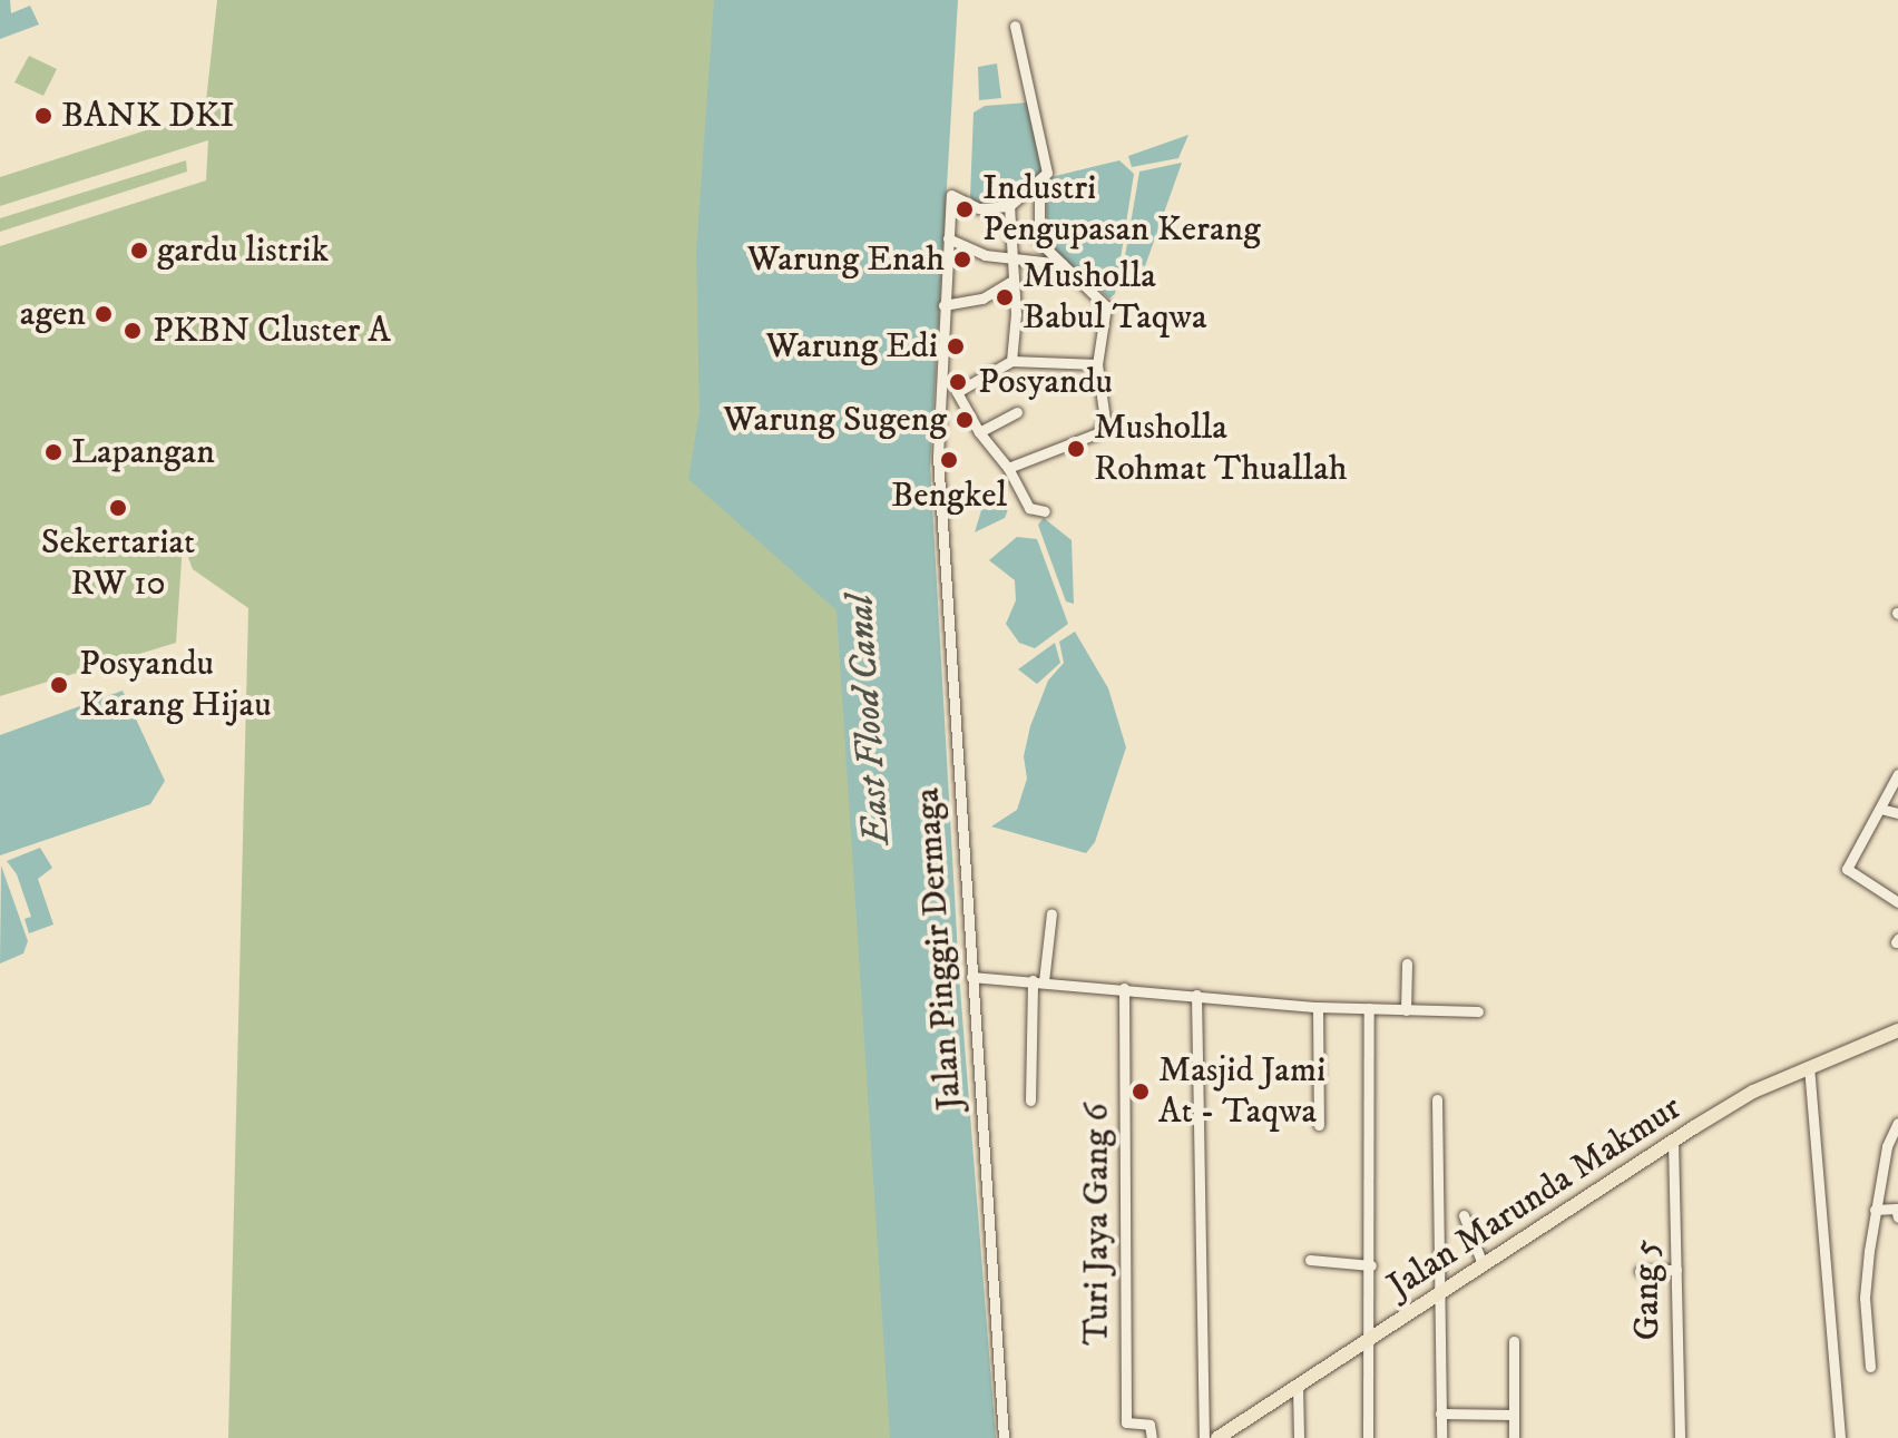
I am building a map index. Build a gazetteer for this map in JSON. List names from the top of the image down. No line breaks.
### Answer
{"streets":{"main road":["Jalan Marunda Makmur"],"street":["Jalan Pinggir Dermaga","Turi Jaya Gang 6","Gang 5"]},"crossings":[["Jalan Marunda Makmur","Gang 5"]],"water":["East Flood Canal"],"places":["BANK DKI","Industri Pengupasan Kerang","gardu listrik","Warung Enah","Musholla Babul Taqwa","agen","PKBN Cluster A","Warung Edi","Posyandu","Warung Sugeng","Musholla Rohmat Thuallah","Lapangan","Bengkel","Sekertariat RW 10","Posyandu Karang Hijau","Masjid Jami At - Taqwa"]}
